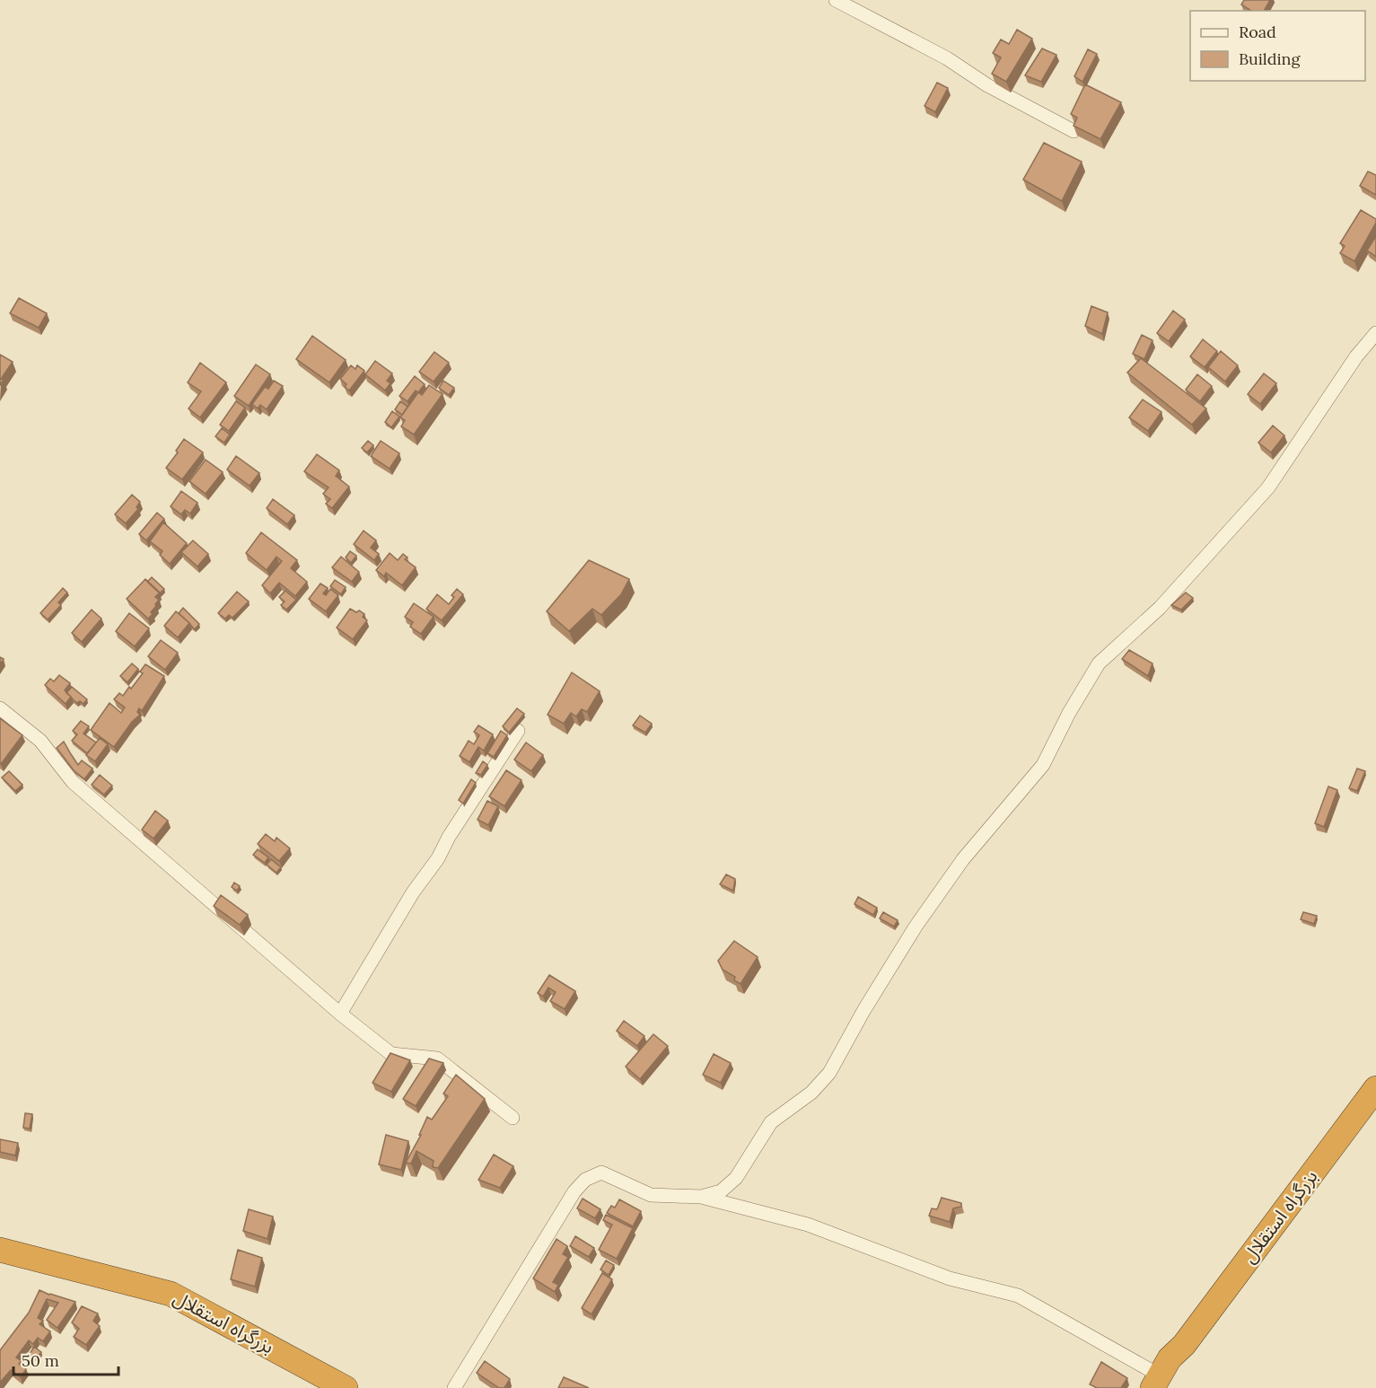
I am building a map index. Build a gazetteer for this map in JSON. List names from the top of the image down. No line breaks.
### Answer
{"streets":{"highway":["بزرگراه استقلال"]},"legend":["Road","Building"],"scale_bar":"50 m"}
